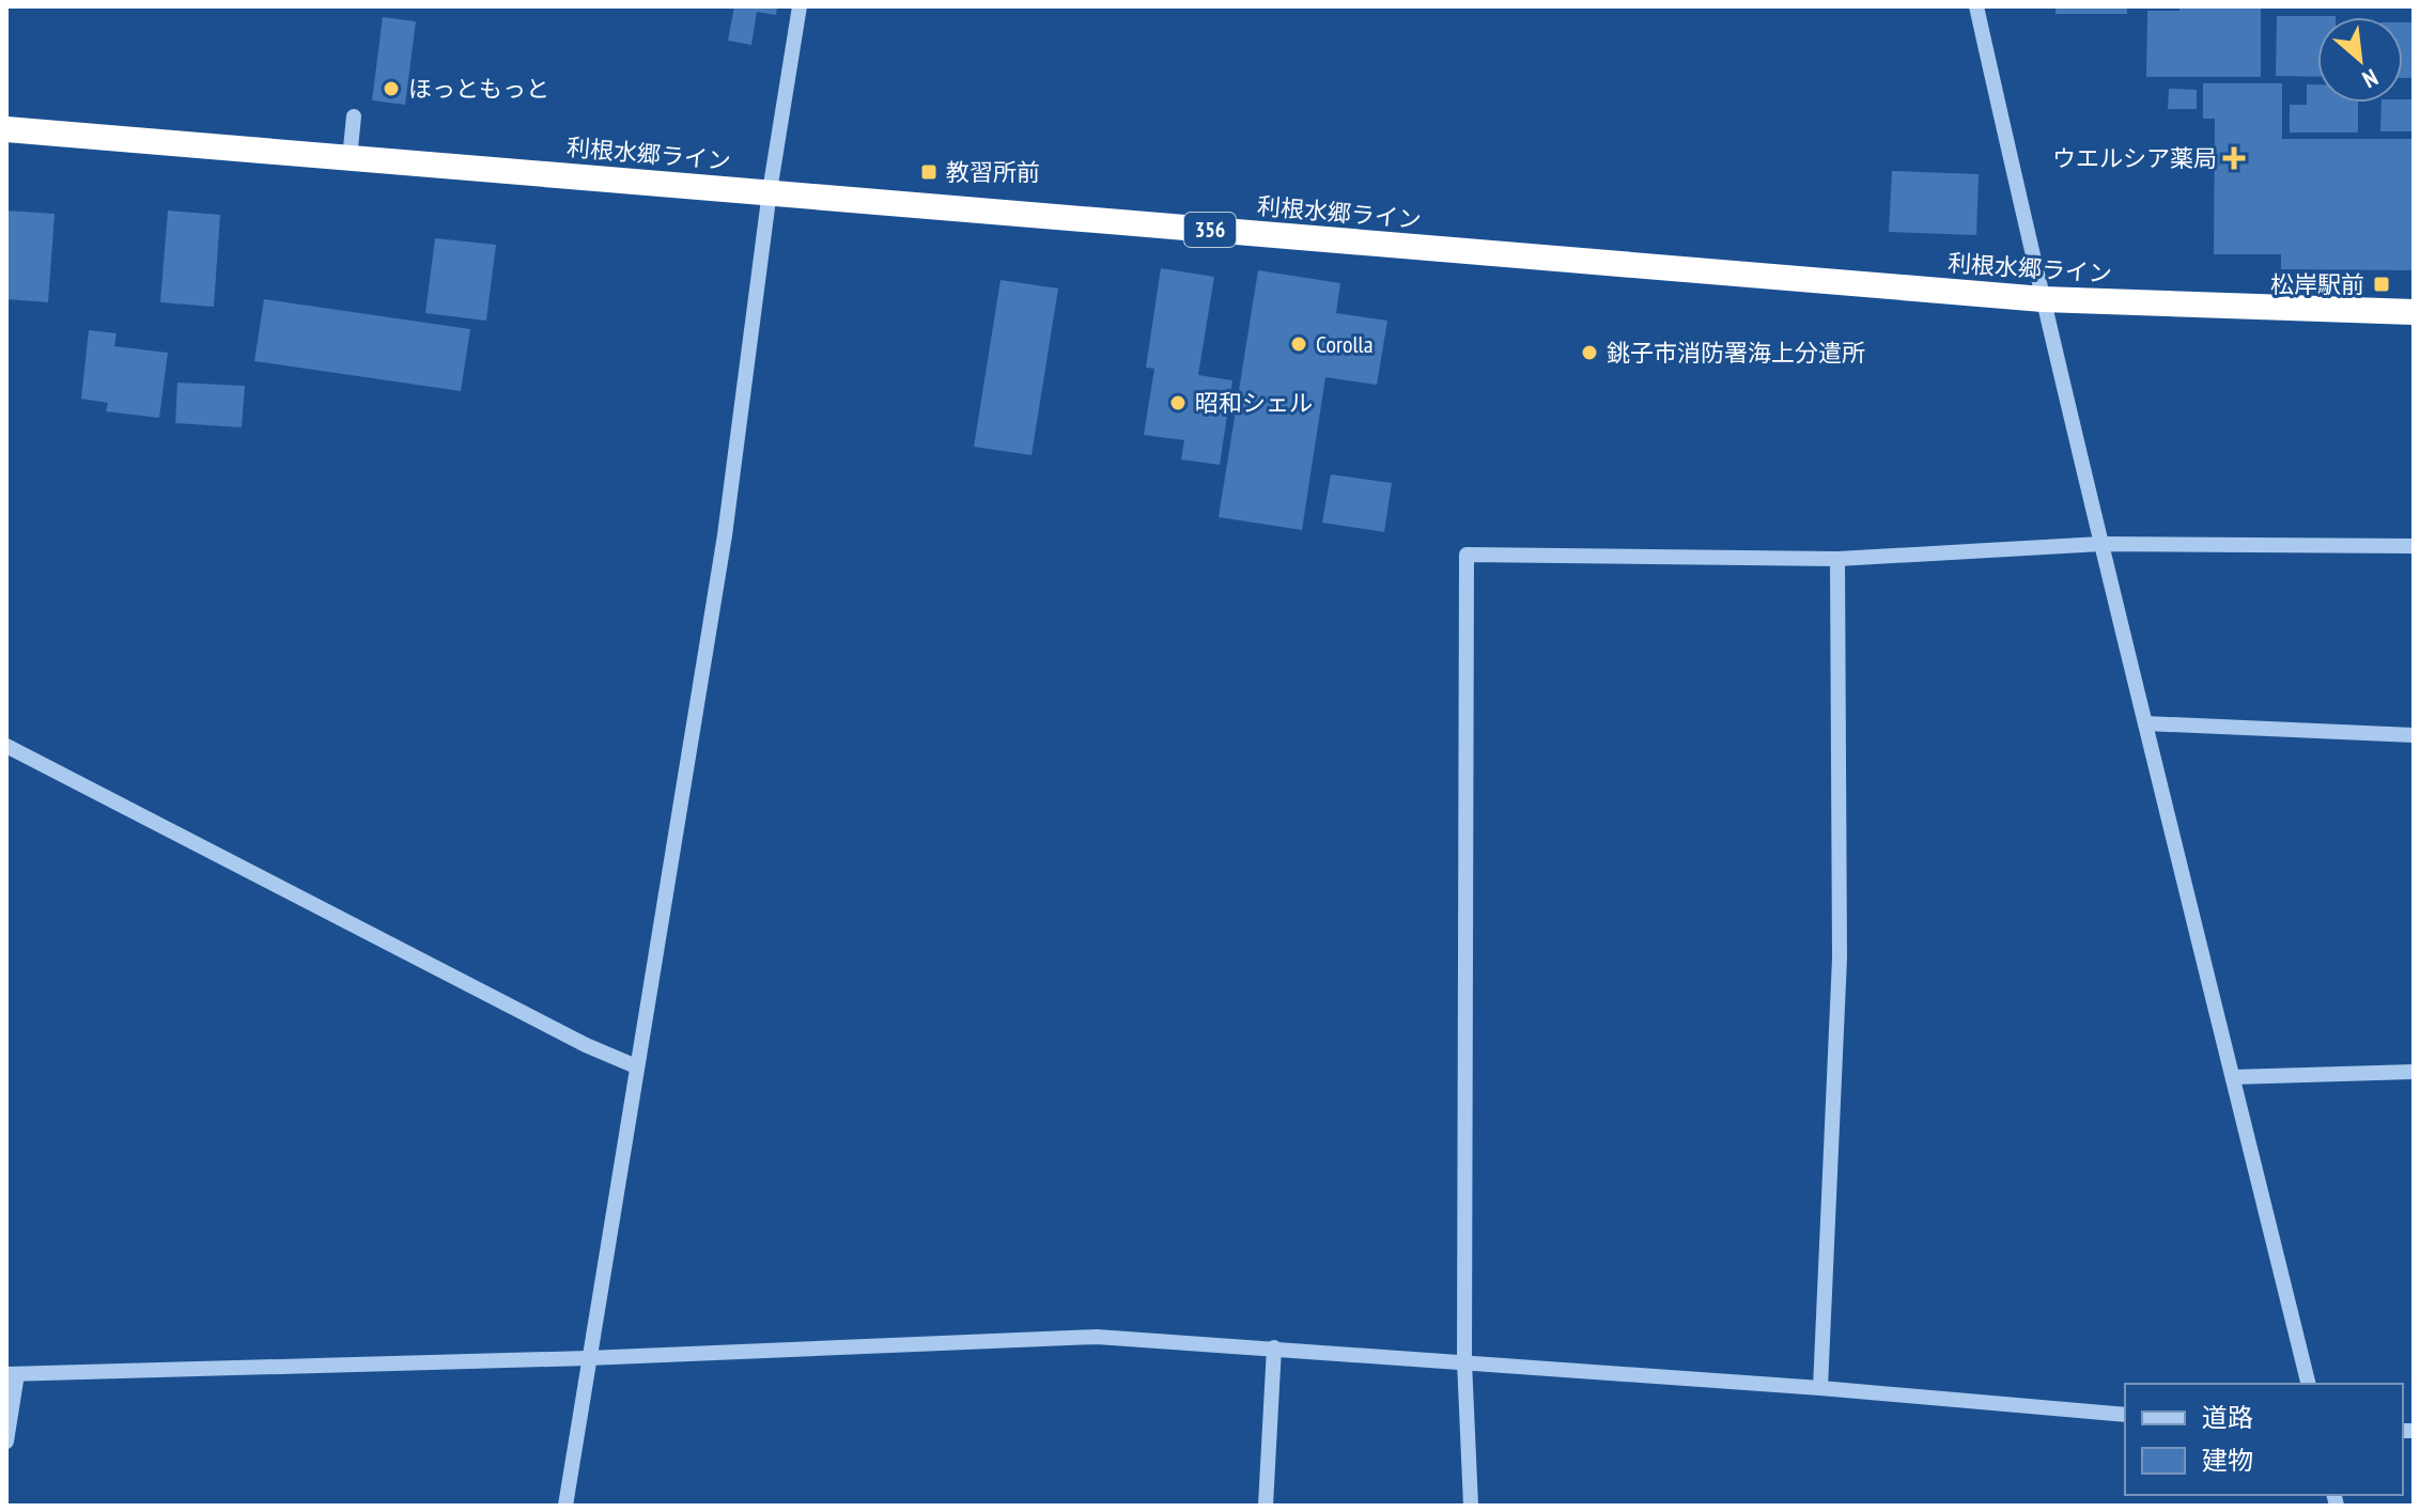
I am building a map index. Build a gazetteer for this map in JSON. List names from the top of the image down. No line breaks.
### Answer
{"streets":{"highway":["利根水郷ライン","356"]},"places":{"other":["ほっともっと","Corolla","銚子市消防署海上分遣所","昭和シェル"],"health":["ウエルシア薬局"],"transit":["教習所前","松岸駅前"]},"legend":["道路","建物"],"north":"bottom right"}
